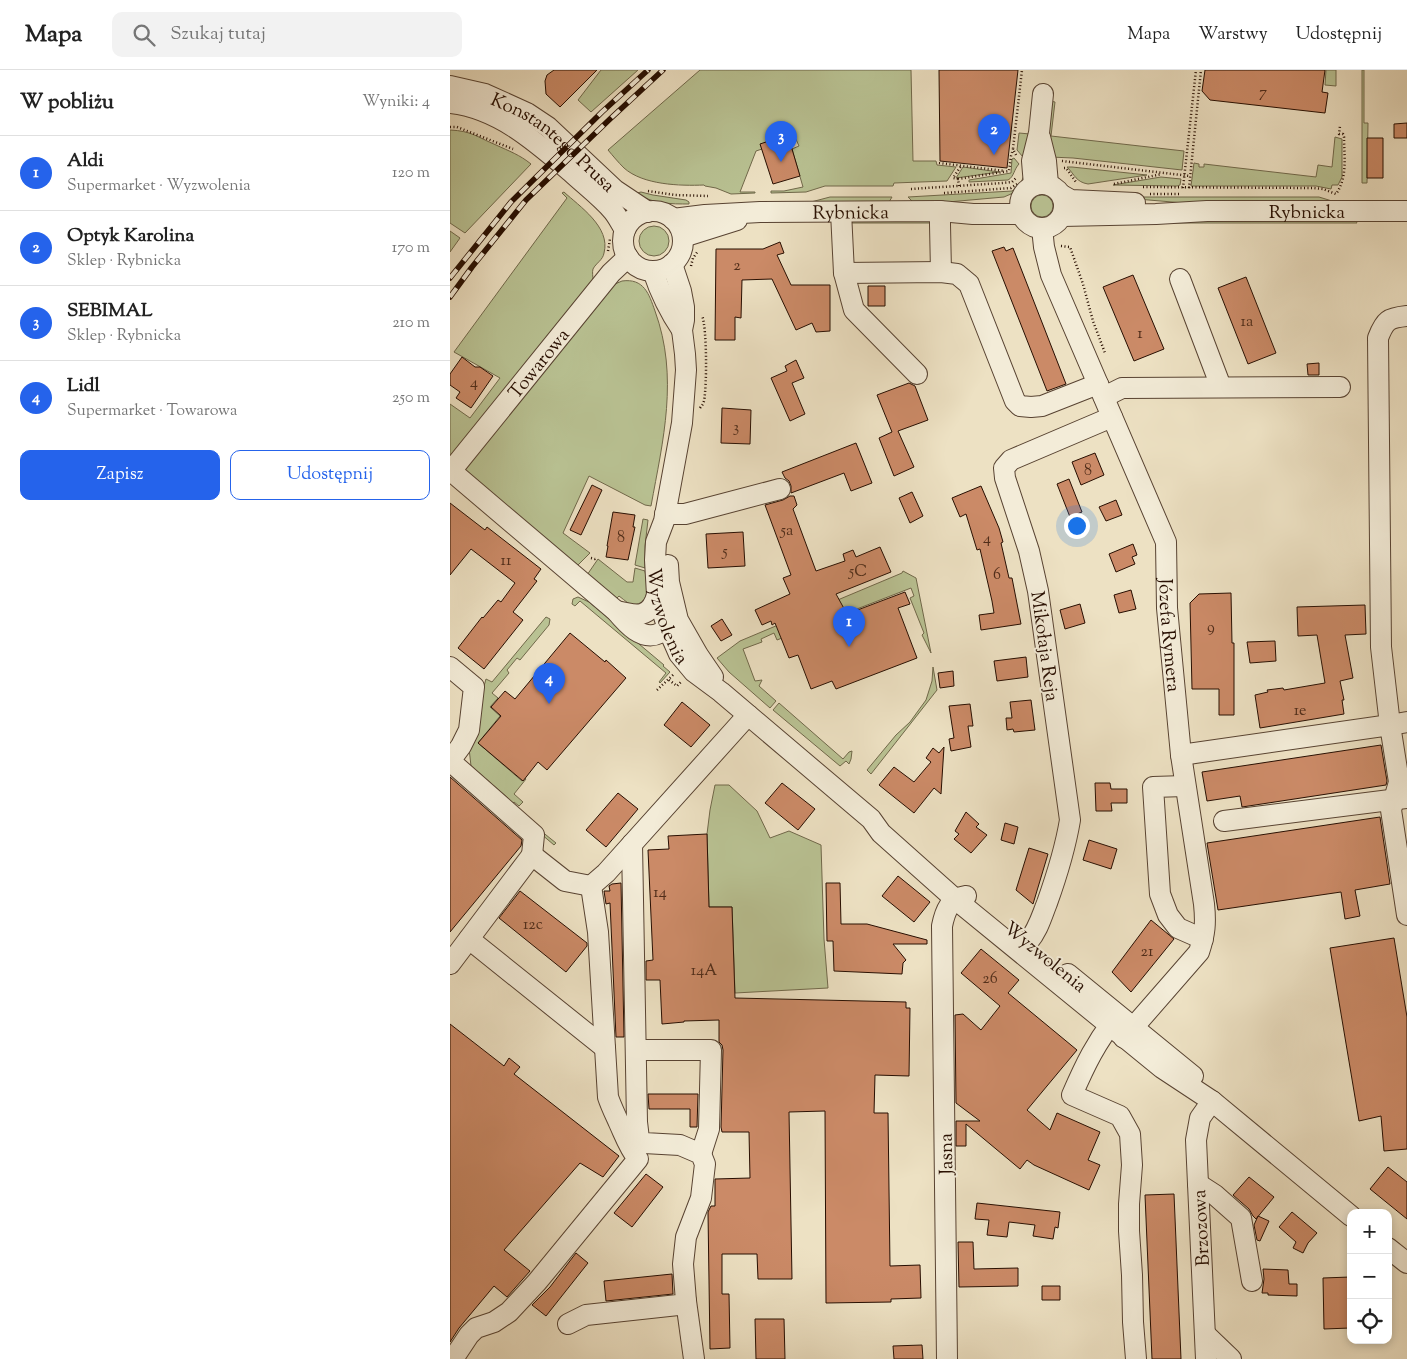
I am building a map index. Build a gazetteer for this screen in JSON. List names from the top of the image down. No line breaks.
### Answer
{"streets":{"street":["Konstantego Prusa","Rybnicka","Towarowa","Wyzwolenia","Józefa Rymera","Mikołaja Reja","Jasna","Brzozowa"]},"crossings":[["Konstantego Prusa","Rybnicka"],["Konstantego Prusa","Towarowa"],["Konstantego Prusa","Wyzwolenia"],["Rybnicka","Towarowa"],["Rybnicka","Wyzwolenia"],["Towarowa","Wyzwolenia"],["Wyzwolenia","Józefa Rymera"],["Wyzwolenia","Mikołaja Reja"],["Wyzwolenia","Jasna"],["Wyzwolenia","Brzozowa"],["Józefa Rymera","Mikołaja Reja"]],"house_numbers":["7","2","1a","1","4","3","8","5a","8","4","5","11","5C","6","9","1e","14","12c","21","14A","26"],"page":{"header":"Mapa","search":"Szukaj tutaj","nav":["Mapa","Warstwy","Udostępnij"],"heading":["W pobliżu","Wyniki: 4"],"pins":["2","3","1","4"],"list":[{"mark":"1","name":"Aldi","note":"Supermarket · Wyzwolenia","value":"120 m"},{"mark":"2","name":"Optyk Karolina","note":"Sklep · Rybnicka","value":"170 m"},{"mark":"3","name":"SEBIMAL","note":"Sklep · Rybnicka","value":"210 m"},{"mark":"4","name":"Lidl","note":"Supermarket · Towarowa","value":"250 m"}],"buttons":["Zapisz","Udostępnij"],"map_buttons":["+","−"]}}
